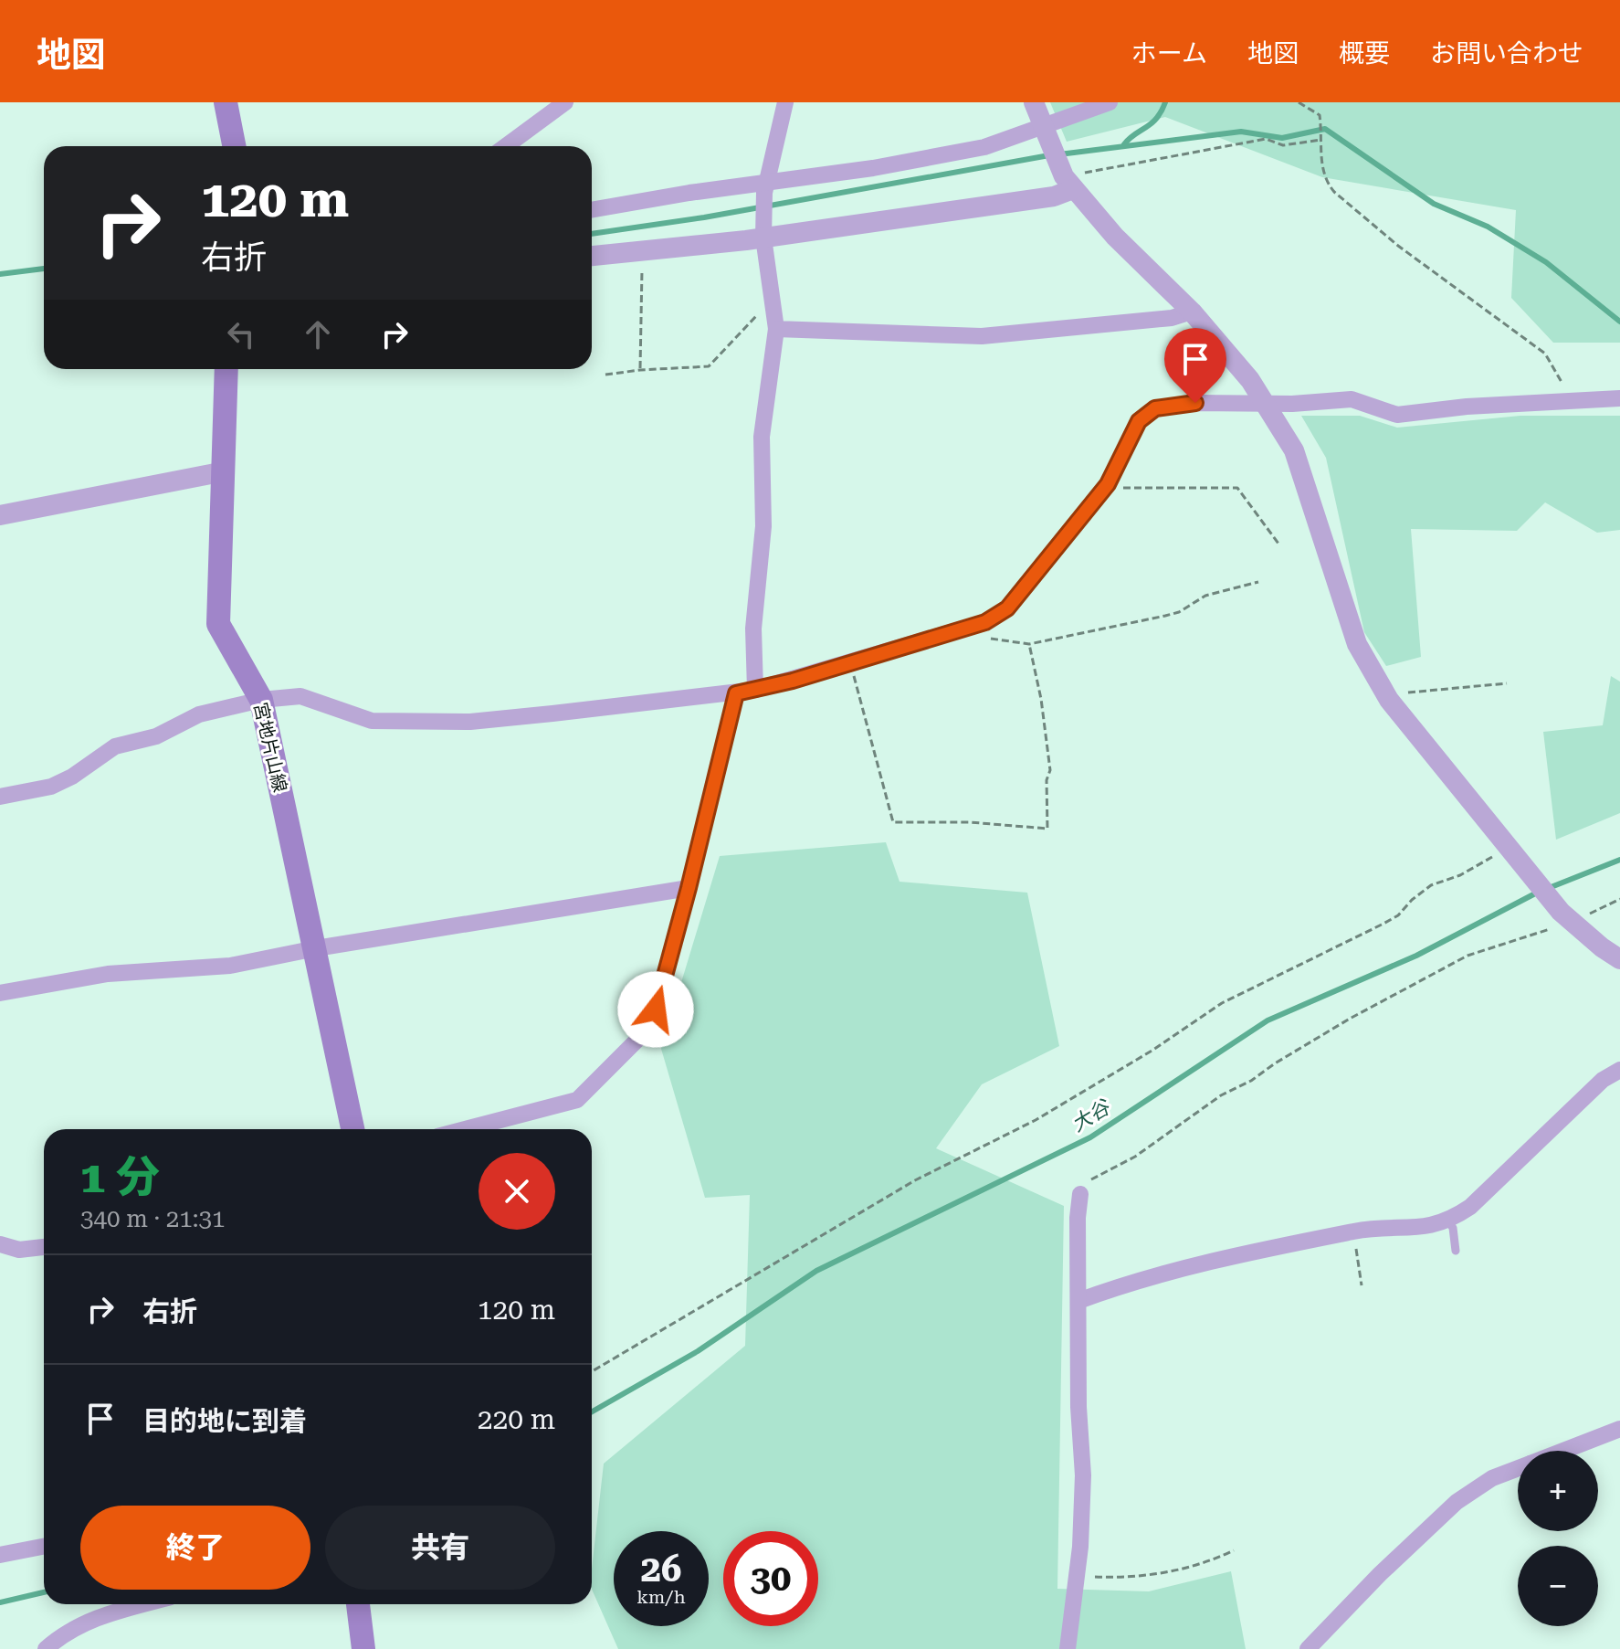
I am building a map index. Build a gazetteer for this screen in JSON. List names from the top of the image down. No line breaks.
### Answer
{"streets":{"main road":["宮地片山線"]},"water":["大谷"],"page":{"header":"地図","nav":["ホーム","地図","概要","お問い合わせ"],"turn":["120 m","右折"],"heading":["1 分","340 m · 21:31"],"list":[{"name":"右折","value":"120 m"},{"name":"目的地に到着","value":"220 m"}],"map_buttons":["+","−"],"buttons":["終了","共有"],"speed":"26 km/h","limit":"30"}}
